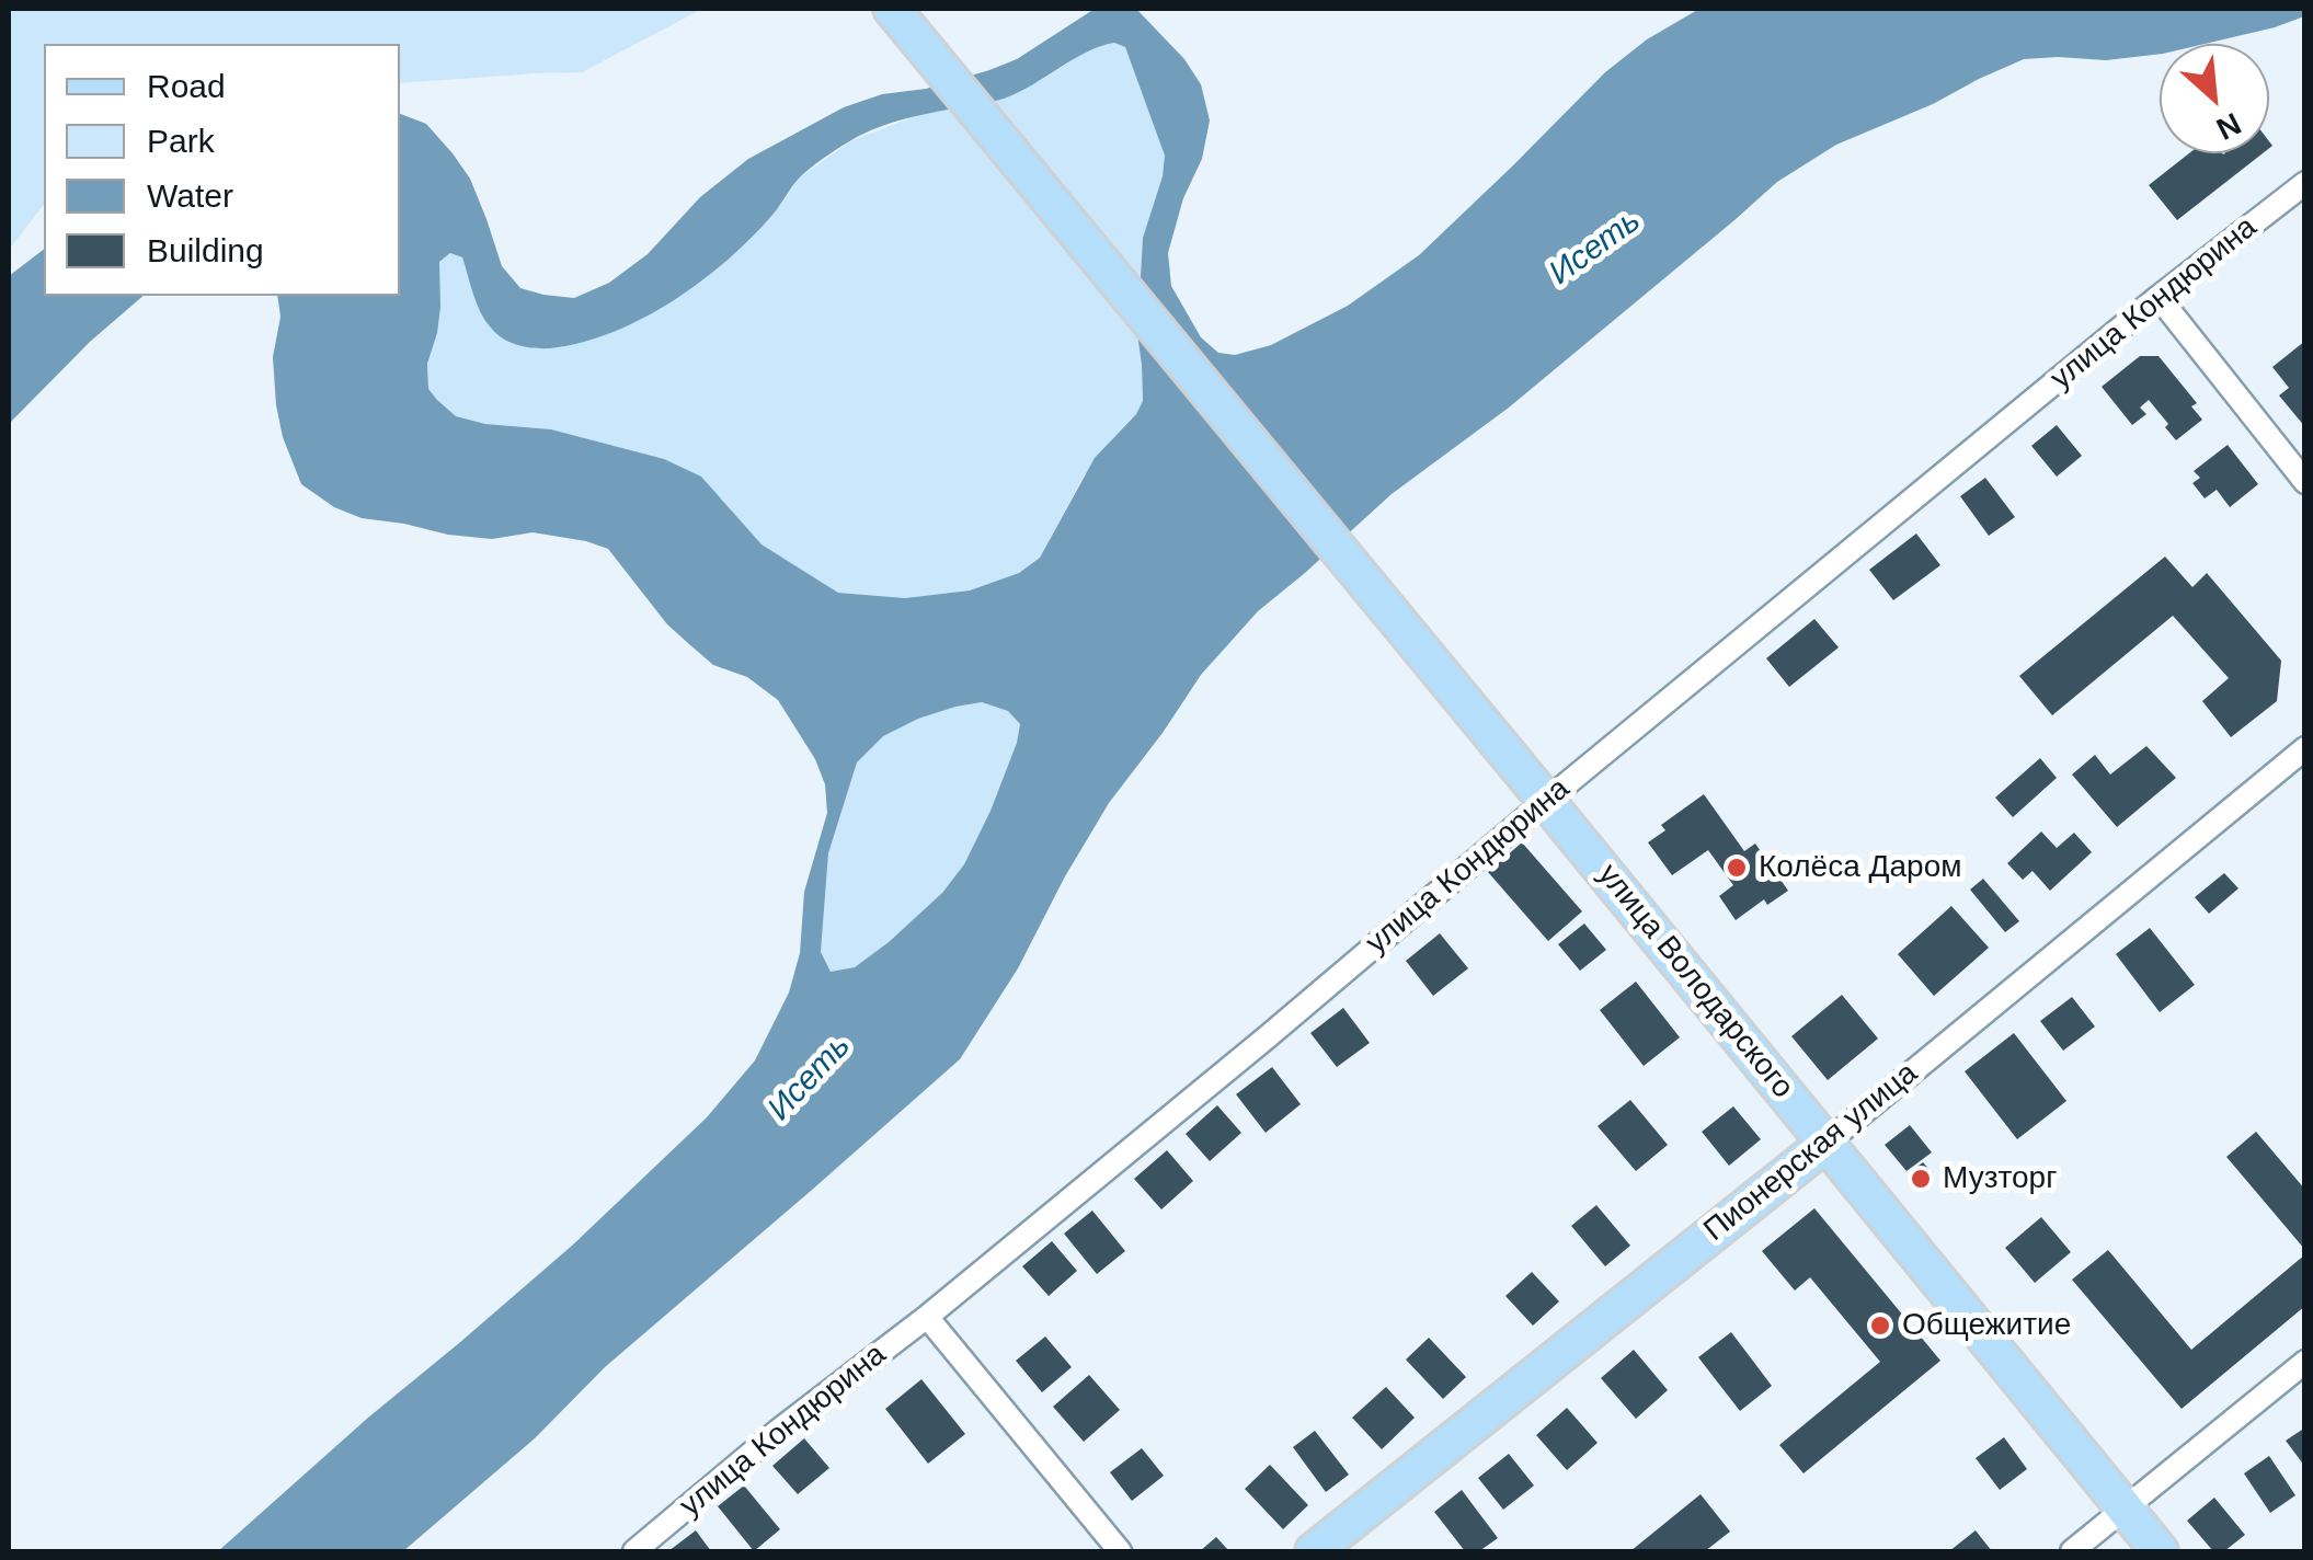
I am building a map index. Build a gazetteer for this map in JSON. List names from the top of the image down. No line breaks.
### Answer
{"streets":{"main road":["улица Володарского","Пионерская улица"],"street":["улица Кондюрина"]},"crossings":[["улица Кондюрина","улица Володарского"],["улица Володарского","Пионерская улица"]],"water":["Исеть"],"places":["Колёса Даром","Музторг","Общежитие"],"legend":["Road","Park","Water","Building"],"north":"bottom right"}
